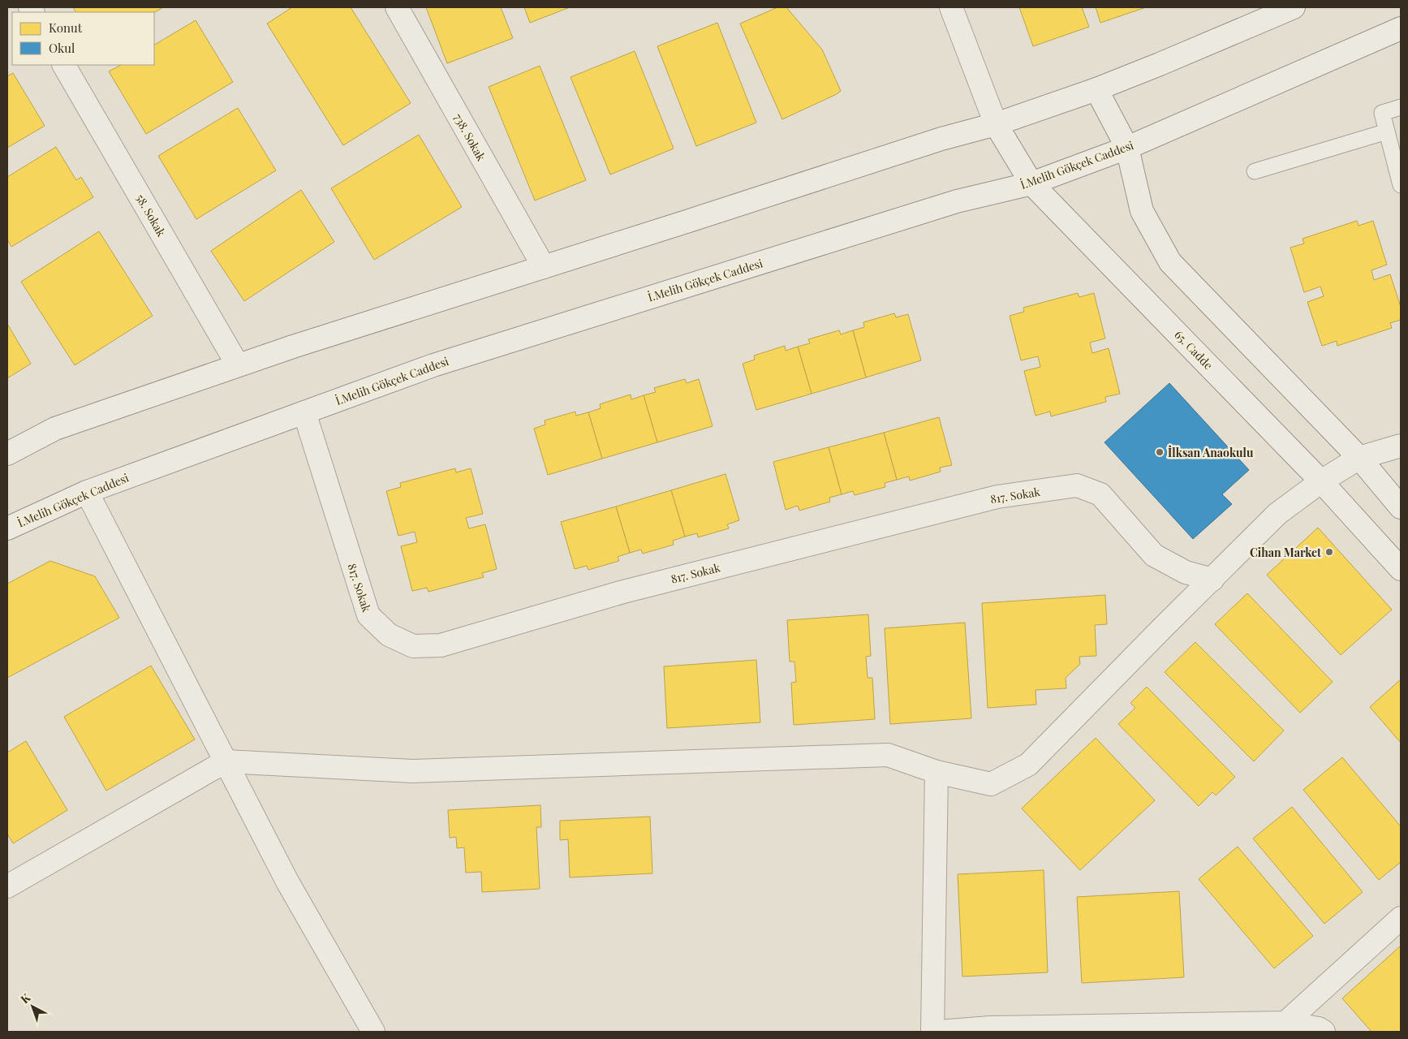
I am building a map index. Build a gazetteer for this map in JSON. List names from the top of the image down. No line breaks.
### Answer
{"streets":{"street":["738. Sokak","İ.Melih Gökçek Caddesi","58. Sokak","65. Cadde","817. Sokak"]},"crossings":[["İ.Melih Gökçek Caddesi","65. Cadde"],["İ.Melih Gökçek Caddesi","817. Sokak"]],"places":["İlksan Anaokulu","Cihan Market"],"legend":["Konut","Okul"],"north":"top left"}
